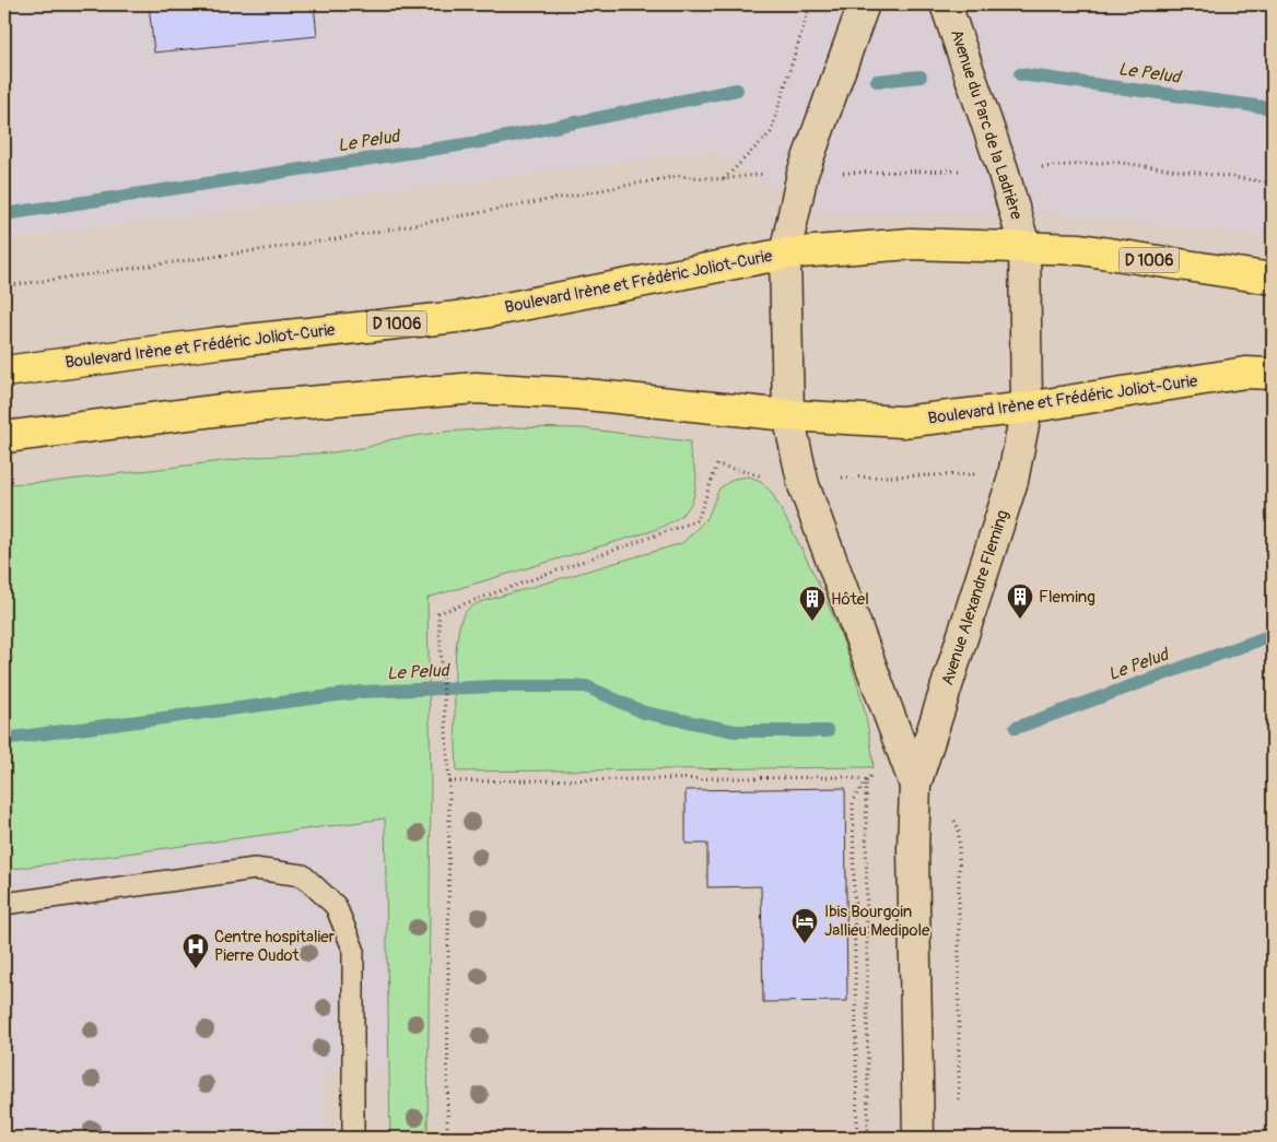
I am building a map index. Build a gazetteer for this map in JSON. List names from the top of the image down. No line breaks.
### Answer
{"streets":{"main road":["D 1006","Boulevard Irène et Frédéric Joliot-Curie"],"street":["Avenue du Parc de la Ladrière","Avenue Alexandre Fleming"]},"crossings":[["Avenue du Parc de la Ladrière","Boulevard Irène et Frédéric Joliot-Curie"],["Avenue du Parc de la Ladrière","Avenue Alexandre Fleming"],["Boulevard Irène et Frédéric Joliot-Curie","Avenue Alexandre Fleming"]],"water":["Le Pelud"],"places":{"building":["Fleming","Hôtel"],"hotel":["Ibis Bourgoin Jallieu Medipole"],"hospital":["Centre hospitalier Pierre Oudot"]}}
